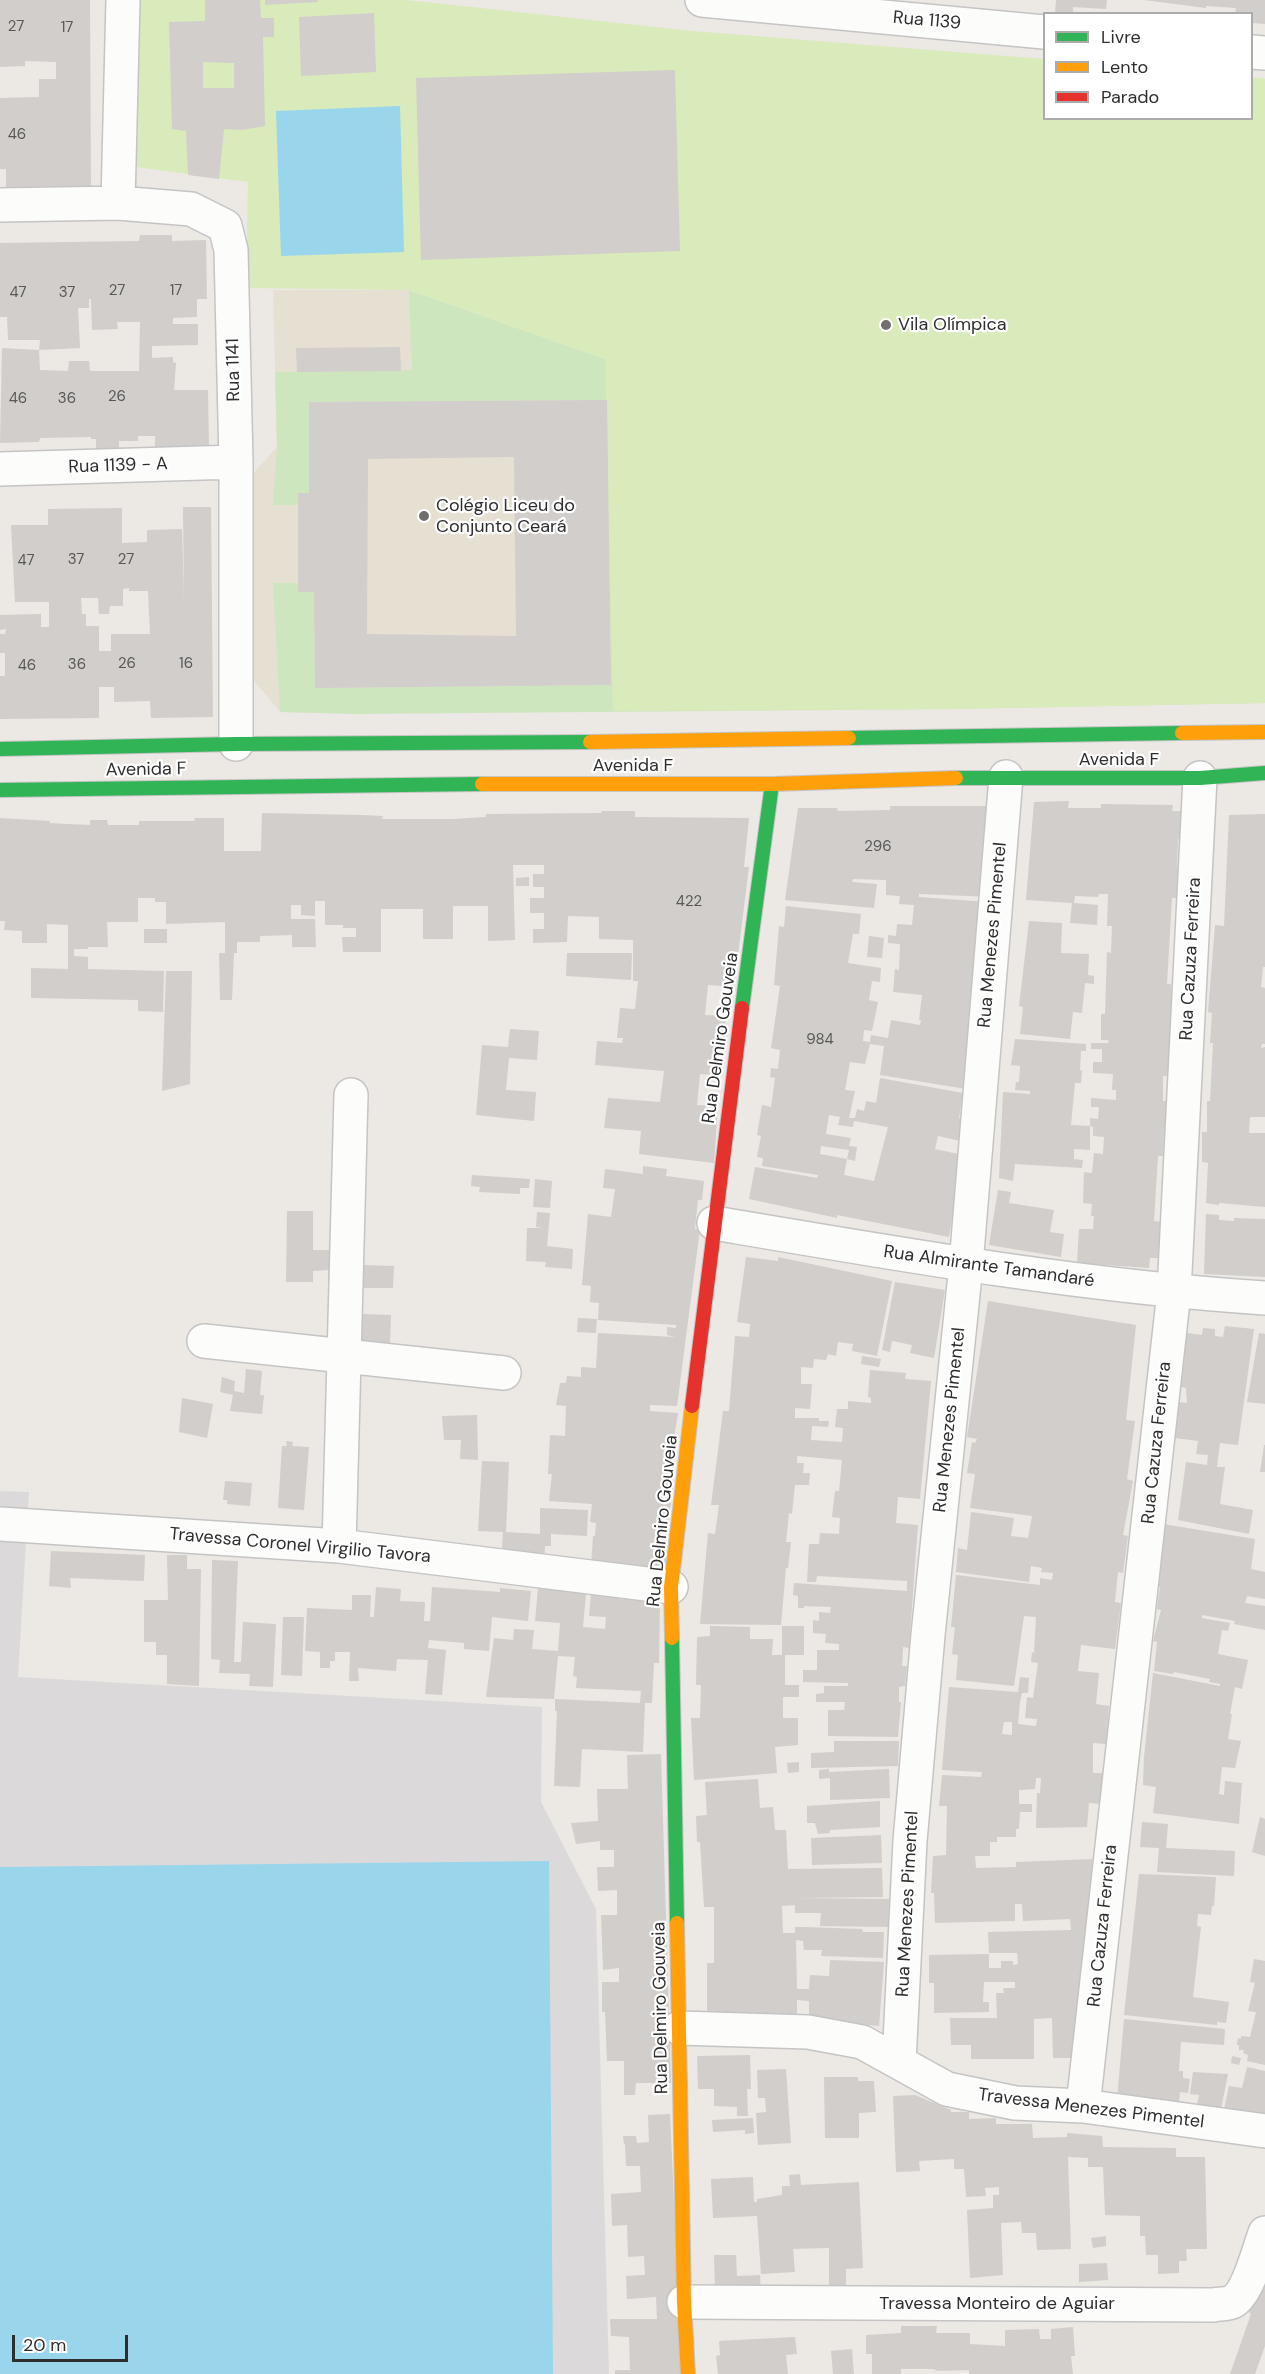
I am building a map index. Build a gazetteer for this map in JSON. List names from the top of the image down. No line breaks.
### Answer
{"streets":{"street":["Rua 1139","Rua 1141","Rua 1139 - A","Avenida F","Rua Menezes Pimentel","Rua Cazuza Ferreira","Rua Delmiro Gouveia","Rua Almirante Tamandaré","Travessa Coronel Virgilio Tavora","Travessa Menezes Pimentel","Travessa Monteiro de Aguiar"]},"crossings":[["Rua 1141","Rua 1139 - A"],["Rua 1141","Avenida F"],["Avenida F","Rua Menezes Pimentel"],["Avenida F","Rua Cazuza Ferreira"],["Avenida F","Rua Delmiro Gouveia"],["Rua Menezes Pimentel","Rua Almirante Tamandaré"],["Rua Menezes Pimentel","Travessa Menezes Pimentel"],["Rua Cazuza Ferreira","Rua Almirante Tamandaré"],["Rua Cazuza Ferreira","Travessa Menezes Pimentel"],["Rua Delmiro Gouveia","Rua Almirante Tamandaré"],["Rua Delmiro Gouveia","Travessa Coronel Virgilio Tavora"],["Rua Delmiro Gouveia","Travessa Menezes Pimentel"],["Rua Delmiro Gouveia","Travessa Monteiro de Aguiar"]],"places":["Vila Olímpica","Colégio Liceu do Conjunto Ceará"],"house_numbers":["27","17","46","27","17","47","37","26","46","36","37","27","47","26","16","36","46","296","422","984"],"legend":["Livre","Lento","Parado"],"scale_bar":"20 m"}
